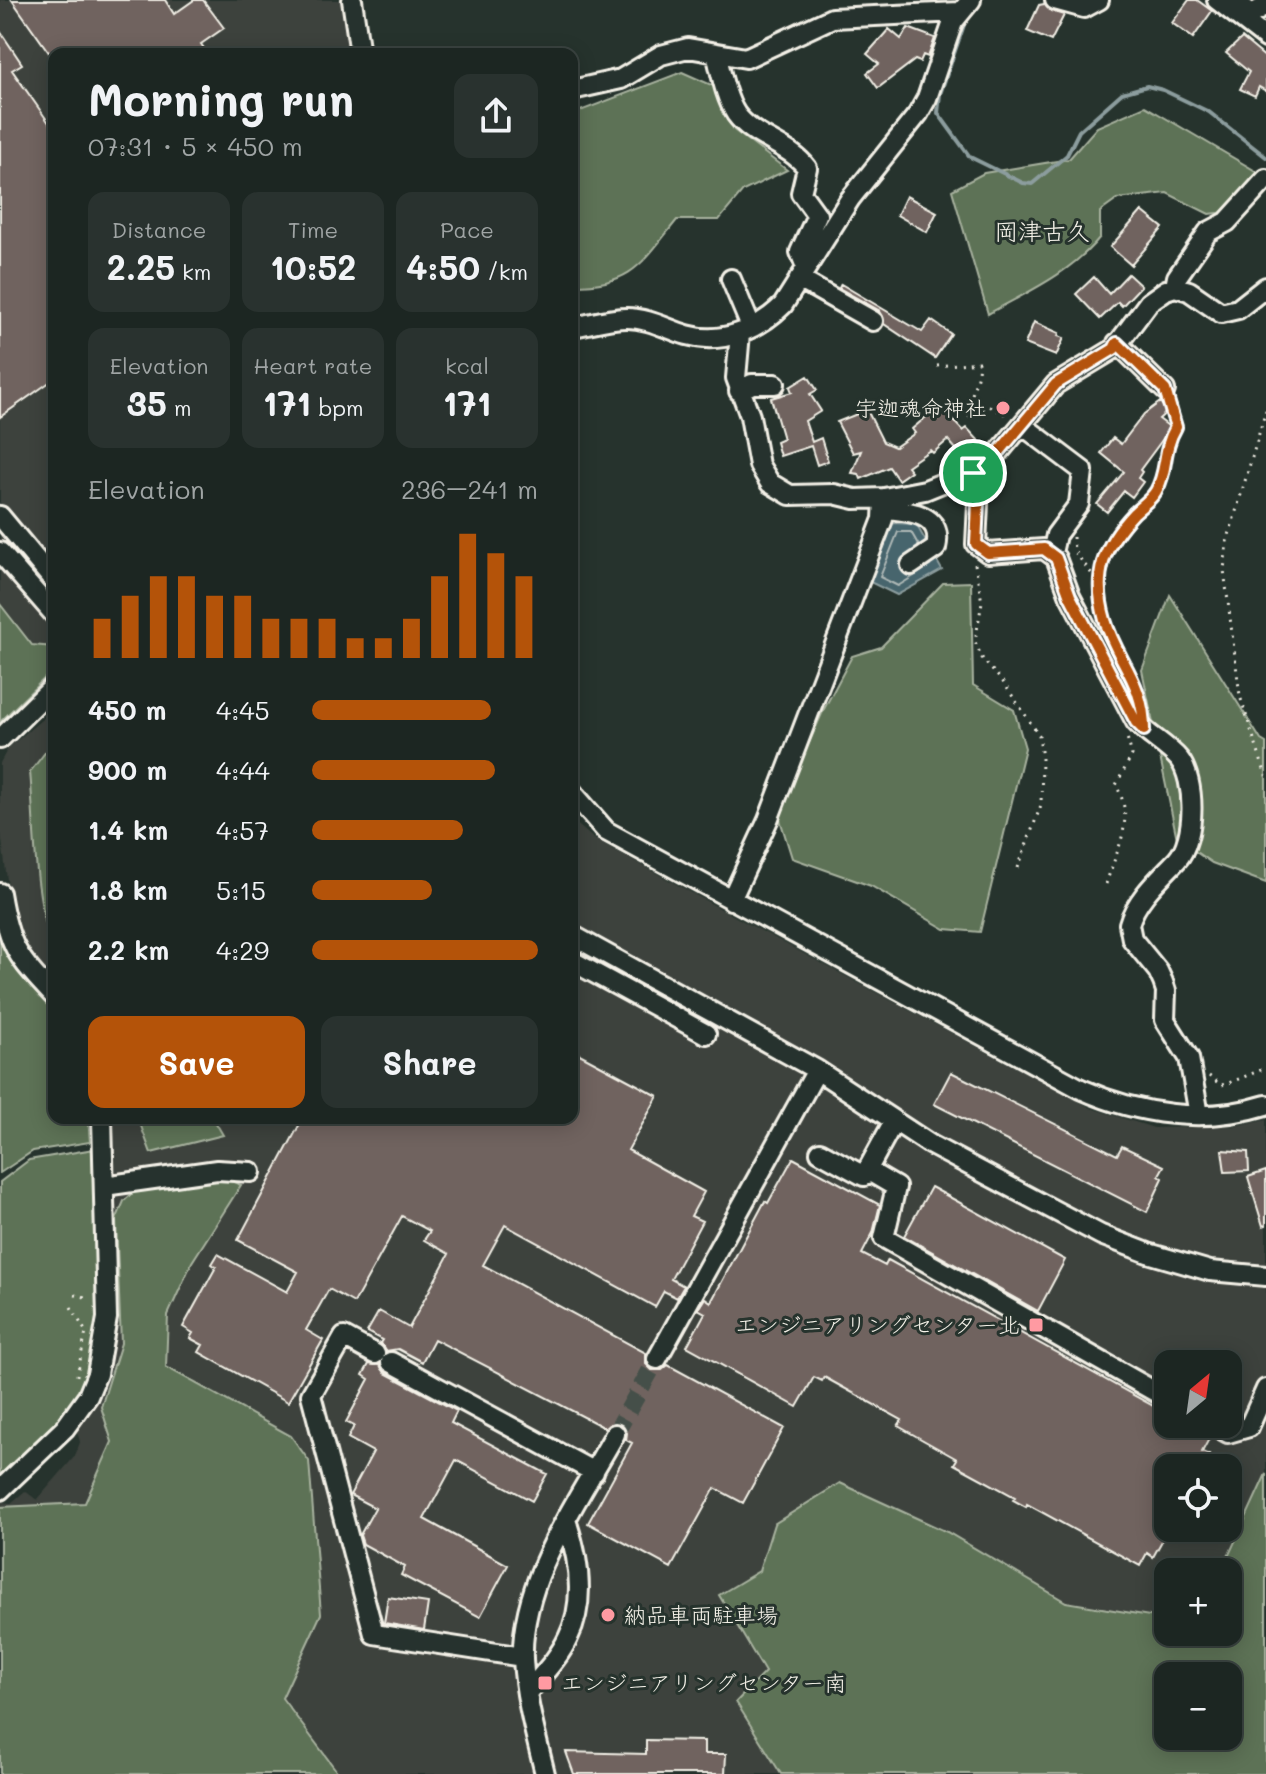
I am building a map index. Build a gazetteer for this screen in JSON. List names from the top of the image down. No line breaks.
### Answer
{"districts":["岡津古久"],"places":{"other":["宇迦魂命神社","納品車両駐車場"],"transit":["エンジニアリングセンター北","エンジニアリングセンター南"]},"north":"top right","page":{"heading":["Morning run","07:31 · 5 × 450 m"],"stats":[["Distance","2.25 km"],["Time","10:52"],["Pace","4:50 /km"],["Elevation","35 m"],["Heart rate","171 bpm"],["kcal","171"]],"chart":["Elevation","236–241 m"],"list":[{"name":"450 m","note":"4:45"},{"name":"900 m","note":"4:44"},{"name":"1.4 km","note":"4:57"},{"name":"1.8 km","note":"5:15"},{"name":"2.2 km","note":"4:29"}],"buttons":["Save","Share"],"map_buttons":["+","−"]}}
